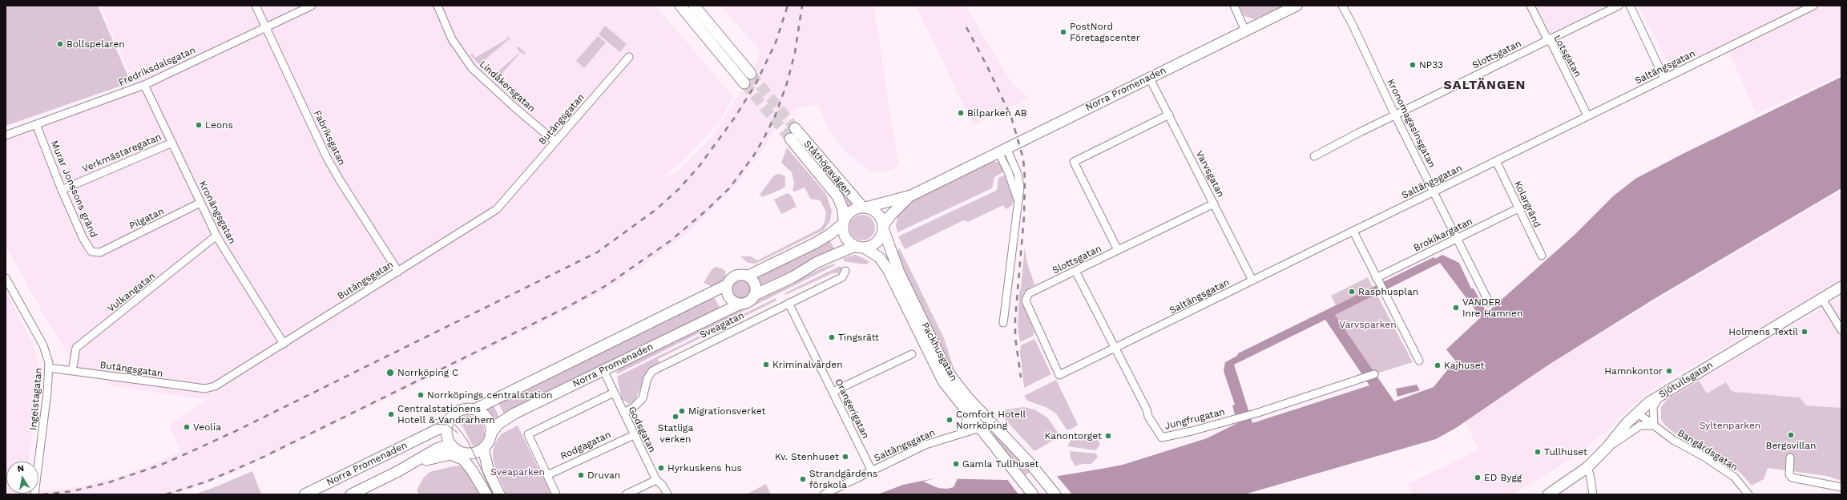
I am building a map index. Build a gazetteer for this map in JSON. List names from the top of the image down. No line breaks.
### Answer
{"streets":{"main road":["Norra Promenaden","Ståthögavägen","Packhusgatan","Sjötullsgatan"],"street":["Slottsgatan","Lotsgatan","Fredriksdalsgatan","Saltängsgatan","Lindåkersgatan","Butängsgatan","Kronomagasinsgatan","Fabriksgatan","Verkmästaregatan","Varvsgatan","Murar Jonssons gränd","Kolargränd","Kronängsgatan","Pilgatan","Brokikargatan","Vulkangatan","Sveagatan","Ingelstagatan","Orangerigatan","Jungfrugatan","Godsgatan","Rodgagatan","Bangårdsgatan"]},"crossings":[["Slottsgatan","Lotsgatan"],["Slottsgatan","Saltängsgatan"],["Slottsgatan","Kronomagasinsgatan"],["Slottsgatan","Varvsgatan"],["Slottsgatan","Jungfrugatan"],["Lotsgatan","Saltängsgatan"],["Fredriksdalsgatan","Fabriksgatan"],["Fredriksdalsgatan","Murar Jonssons gränd"],["Fredriksdalsgatan","Kronängsgatan"],["Saltängsgatan","Kronomagasinsgatan"],["Saltängsgatan","Varvsgatan"],["Saltängsgatan","Kolargränd"],["Saltängsgatan","Packhusgatan"],["Saltängsgatan","Orangerigatan"],["Saltängsgatan","Jungfrugatan"],["Lindåkersgatan","Butängsgatan"],["Norra Promenaden","Ståthögavägen"],["Norra Promenaden","Varvsgatan"],["Norra Promenaden","Packhusgatan"],["Norra Promenaden","Godsgatan"],["Butängsgatan","Fabriksgatan"],["Butängsgatan","Kronängsgatan"],["Butängsgatan","Vulkangatan"],["Butängsgatan","Ingelstagatan"],["Kronomagasinsgatan","Brokikargatan"],["Verkmästaregatan","Murar Jonssons gränd"],["Verkmästaregatan","Kronängsgatan"],["Ståthögavägen","Packhusgatan"],["Murar Jonssons gränd","Pilgatan"],["Kolargränd","Brokikargatan"],["Kronängsgatan","Pilgatan"],["Kronängsgatan","Vulkangatan"],["Sveagatan","Orangerigatan"],["Sveagatan","Godsgatan"],["Sjötullsgatan","Bangårdsgatan"],["Godsgatan","Rodgagatan"]],"districts":["SALTÄNGEN"],"parks":["Varvsparken","Syltenparken","Sveaparken"],"places":["PostNord Företagscenter","Bollspelaren","NP33","Bilparken AB","Leons","Rasphusplan","VANDER Inre Hamnen","Holmens Textil","Tingsrätt","Kriminalvården","Kajhuset","Hamnkontor","Norrköping C","Norrköpings centralstation","Migrationsverket","Centralstationens Hotell & Vandrarhem","Statliga verken","Comfort Hotell Norrköping","Veolia","Bergsvillan","Kanontorget","Tullhuset","Kv. Stenhuset","Gamla Tullhuset","Hyrkuskens hus","Druvan","ED Bygg","Strandgårdens förskola"],"north":"top"}
